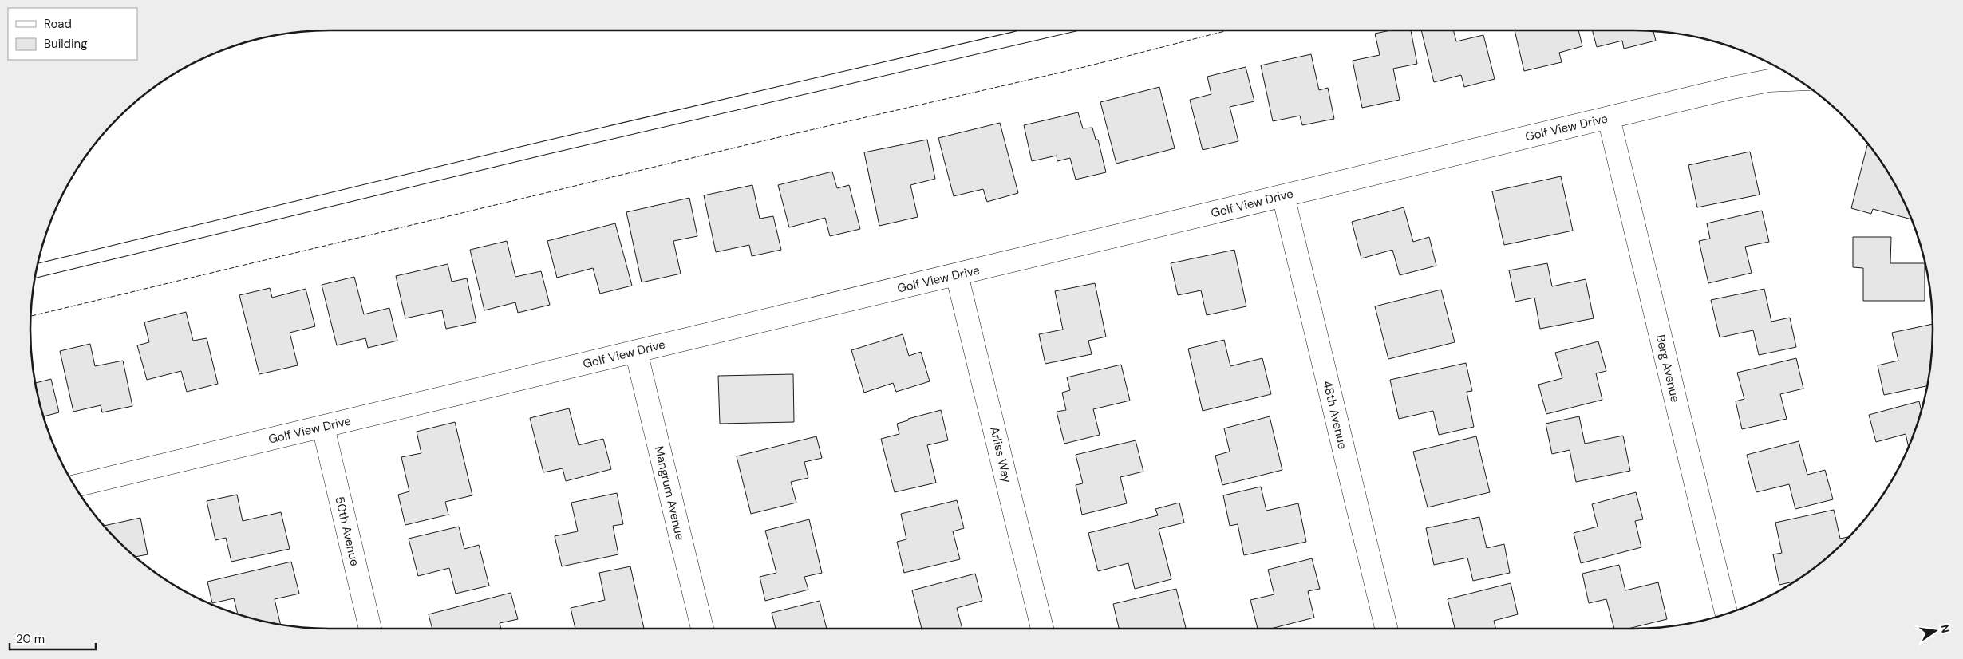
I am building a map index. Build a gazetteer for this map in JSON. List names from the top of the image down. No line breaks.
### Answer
{"streets":{"street":["Golf View Drive","Berg Avenue","48th Avenue","Arliss Way","Mangrum Avenue","50th Avenue"]},"crossings":[["Golf View Drive","Berg Avenue"],["Golf View Drive","48th Avenue"],["Golf View Drive","Arliss Way"],["Golf View Drive","Mangrum Avenue"],["Golf View Drive","50th Avenue"]],"legend":["Road","Building"],"scale_bar":"20 m","north":"right"}
